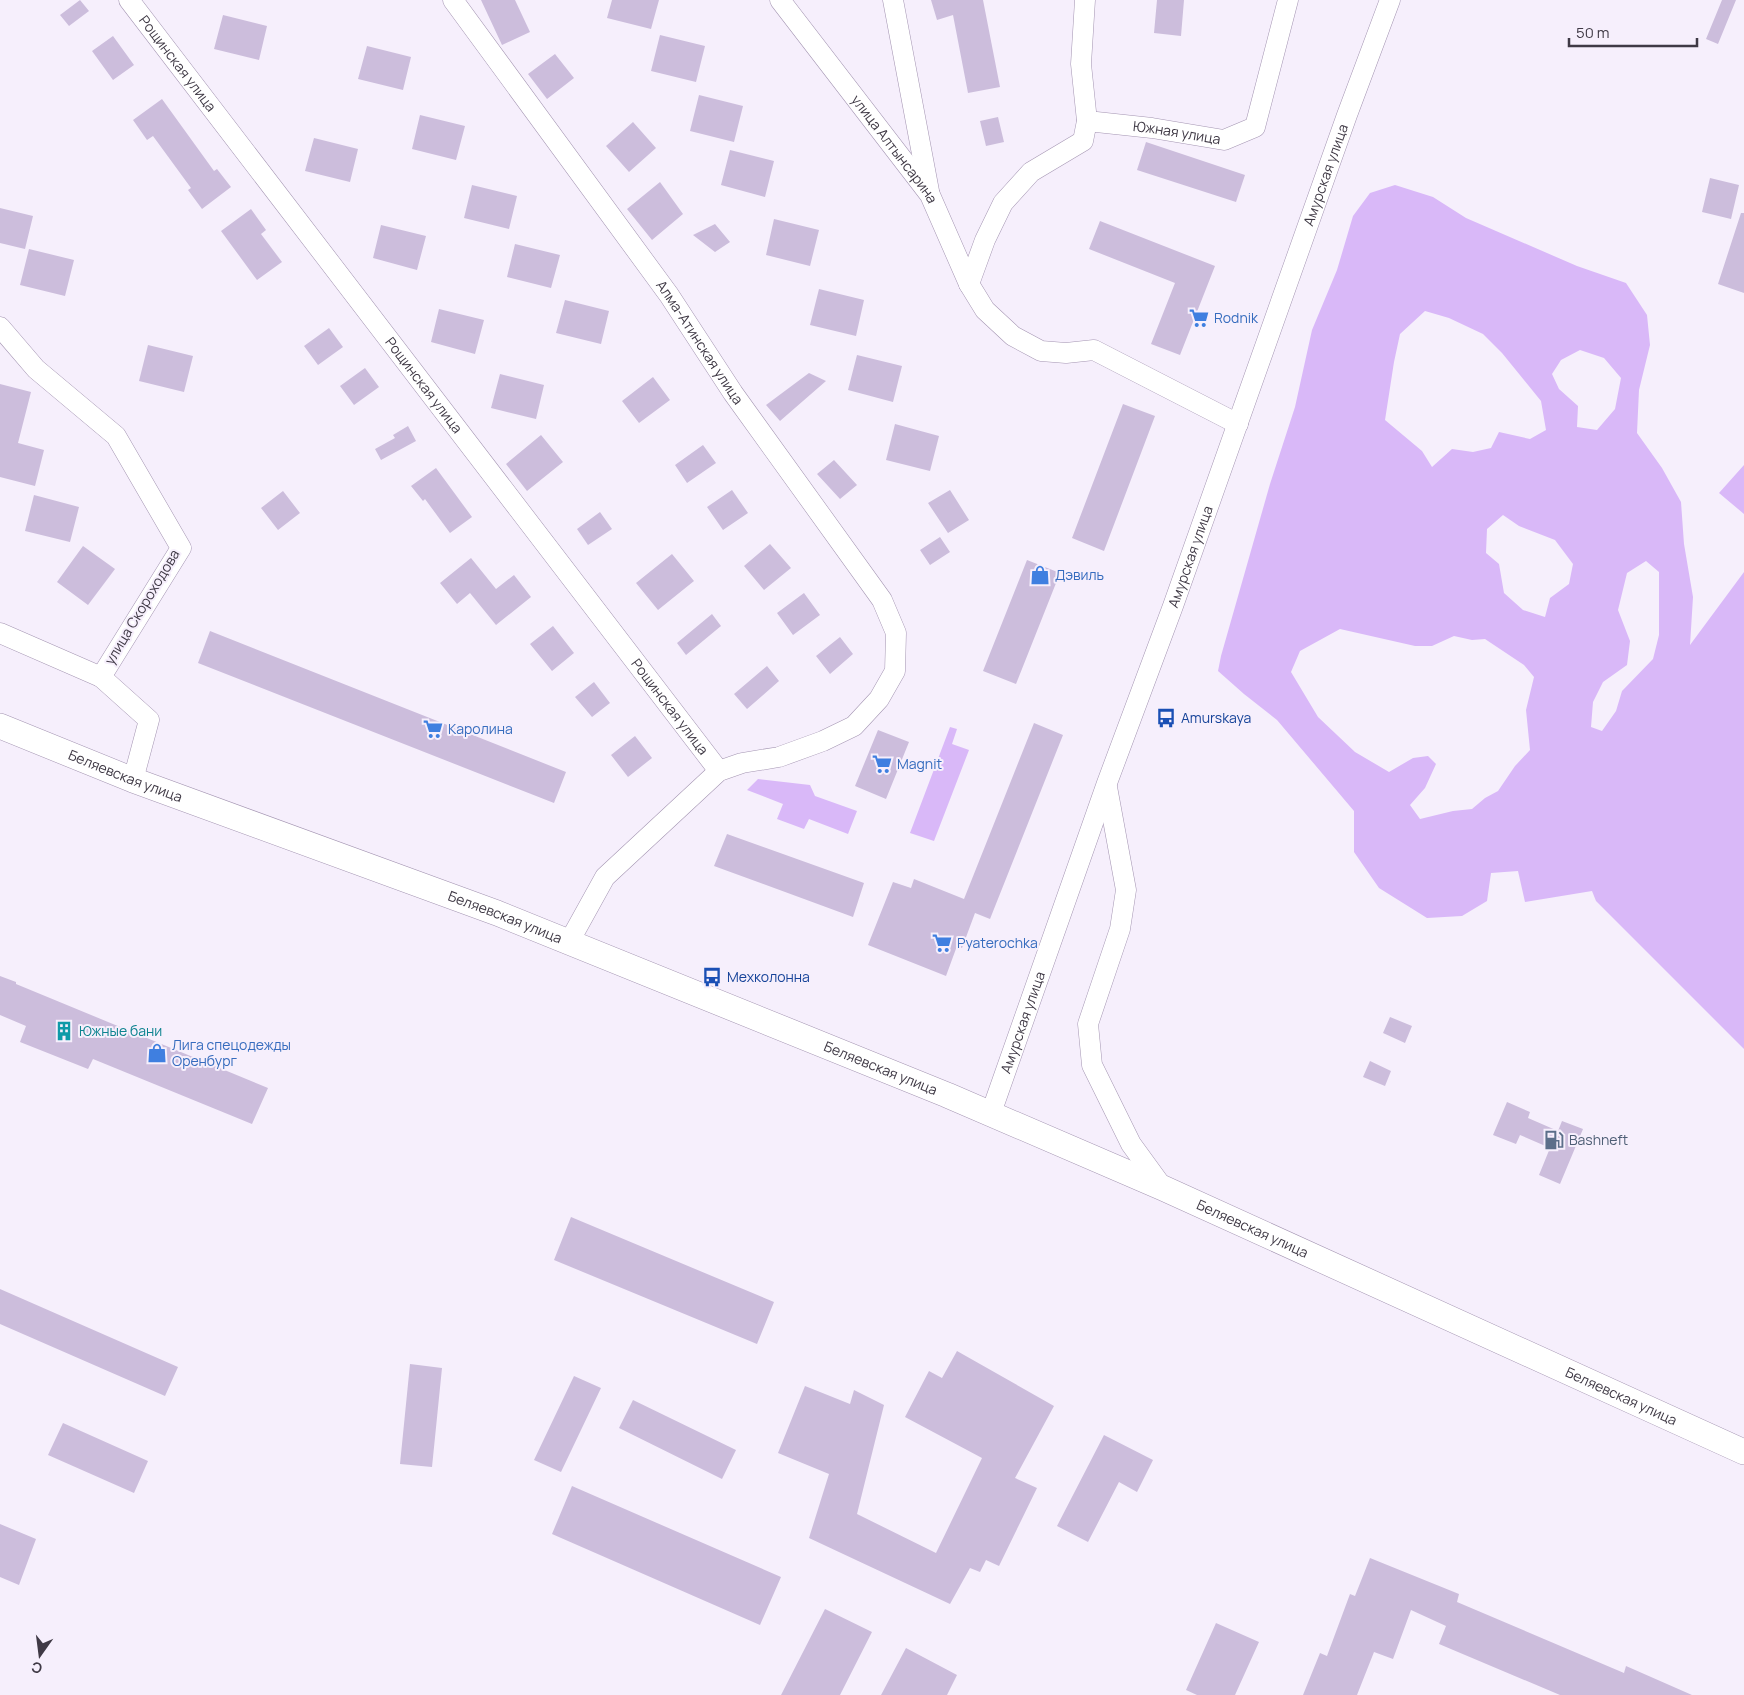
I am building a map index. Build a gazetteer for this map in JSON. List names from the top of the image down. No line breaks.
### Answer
{"streets":{"main road":["Беляевская улица"],"street":["Рощинская улица","Южная улица","улица Алтынсарина","Амурская улица","Алма-Атинская улица","улица Скороходова"]},"crossings":[["Рощинская улица","Алма-Атинская улица"],["улица Алтынсарина","Амурская улица"],["Амурская улица","Беляевская улица"],["улица Скороходова","Беляевская улица"]],"places":{"supermarket":["Rodnik","Каролина","Magnit","Pyaterochka"],"shop":["Дэвиль","Лига спецодежды Оренбург"],"bus stop":["Amurskaya","Мехколонна"],"building":["Южные бани"],"fuel station":["Bashneft"]},"scale_bar":"50 m","north":"bottom"}
